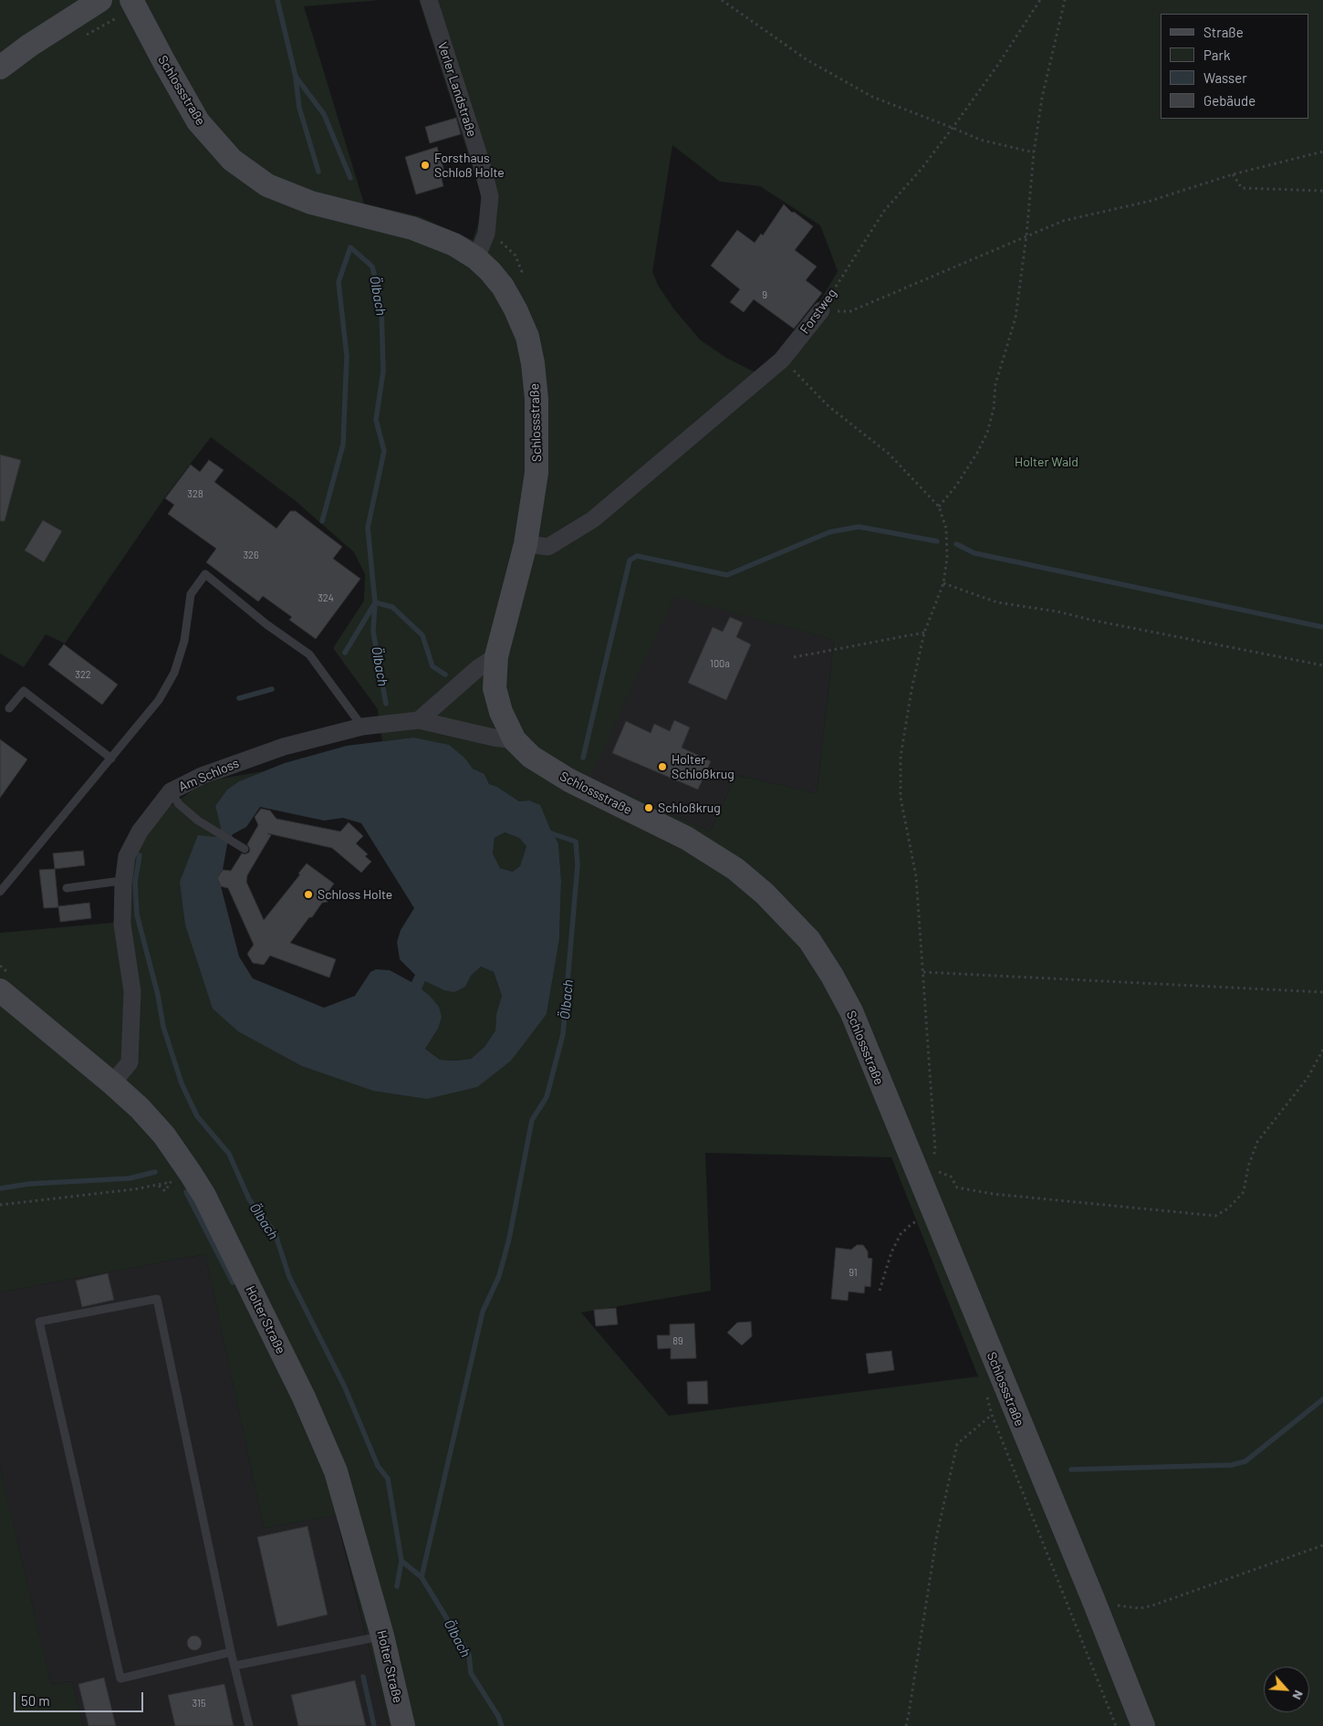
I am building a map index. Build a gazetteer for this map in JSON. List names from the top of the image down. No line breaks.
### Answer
{"streets":{"main road":["Schlossstraße","Holter Straße"],"street":["Verler Landstraße","Forstweg","Am Schloss"]},"crossings":[["Verler Landstraße","Schlossstraße"],["Schlossstraße","Forstweg"],["Schlossstraße","Am Schloss"],["Am Schloss","Holter Straße"]],"water":["Ölbach"],"parks":["Holter Wald"],"places":["Forsthaus Schloß Holte","Holter Schloßkrug","Schloßkrug","Schloss Holte"],"house_numbers":["9","328","326","324","100a","322","91","89","315"],"legend":["Straße","Park","Wasser","Gebäude"],"scale_bar":"50 m","north":"bottom right"}
